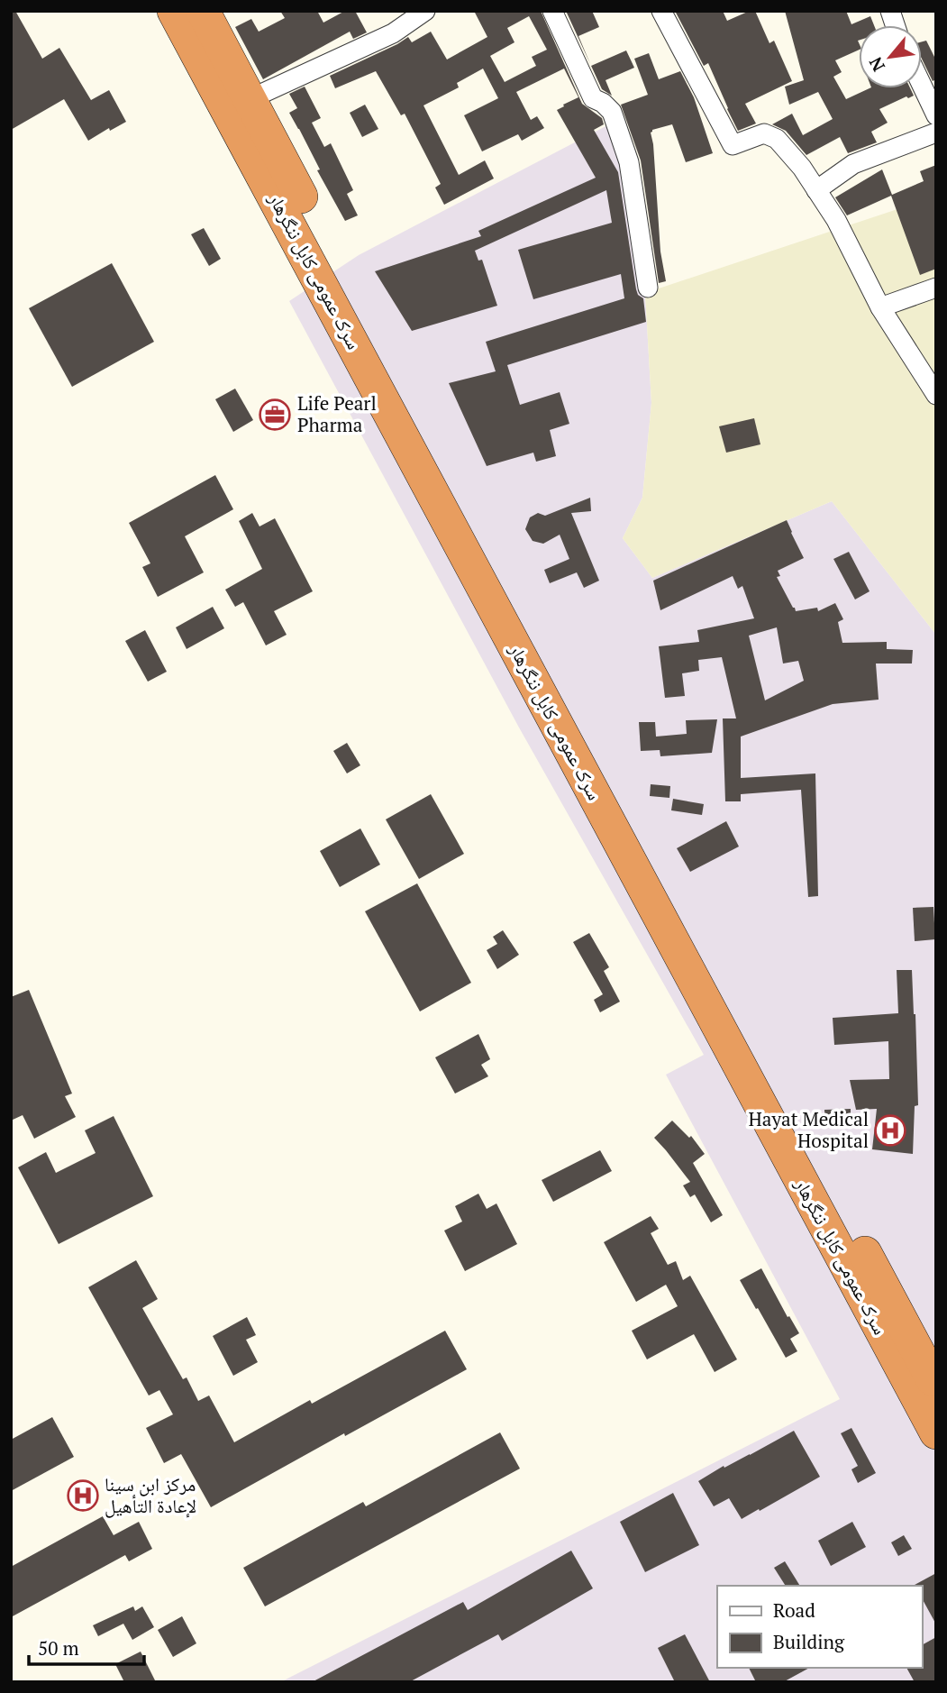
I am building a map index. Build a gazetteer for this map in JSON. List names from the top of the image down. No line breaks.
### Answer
{"streets":{"highway":["سرک عمومی کابل ننگرهار"]},"places":{"office":["Life Pearl Pharma"],"hospital":["Hayat Medical Hospital","مركز ابن سينا لإعادة التأهيل"]},"legend":["Road","Building"],"scale_bar":"50 m","north":"bottom left"}
